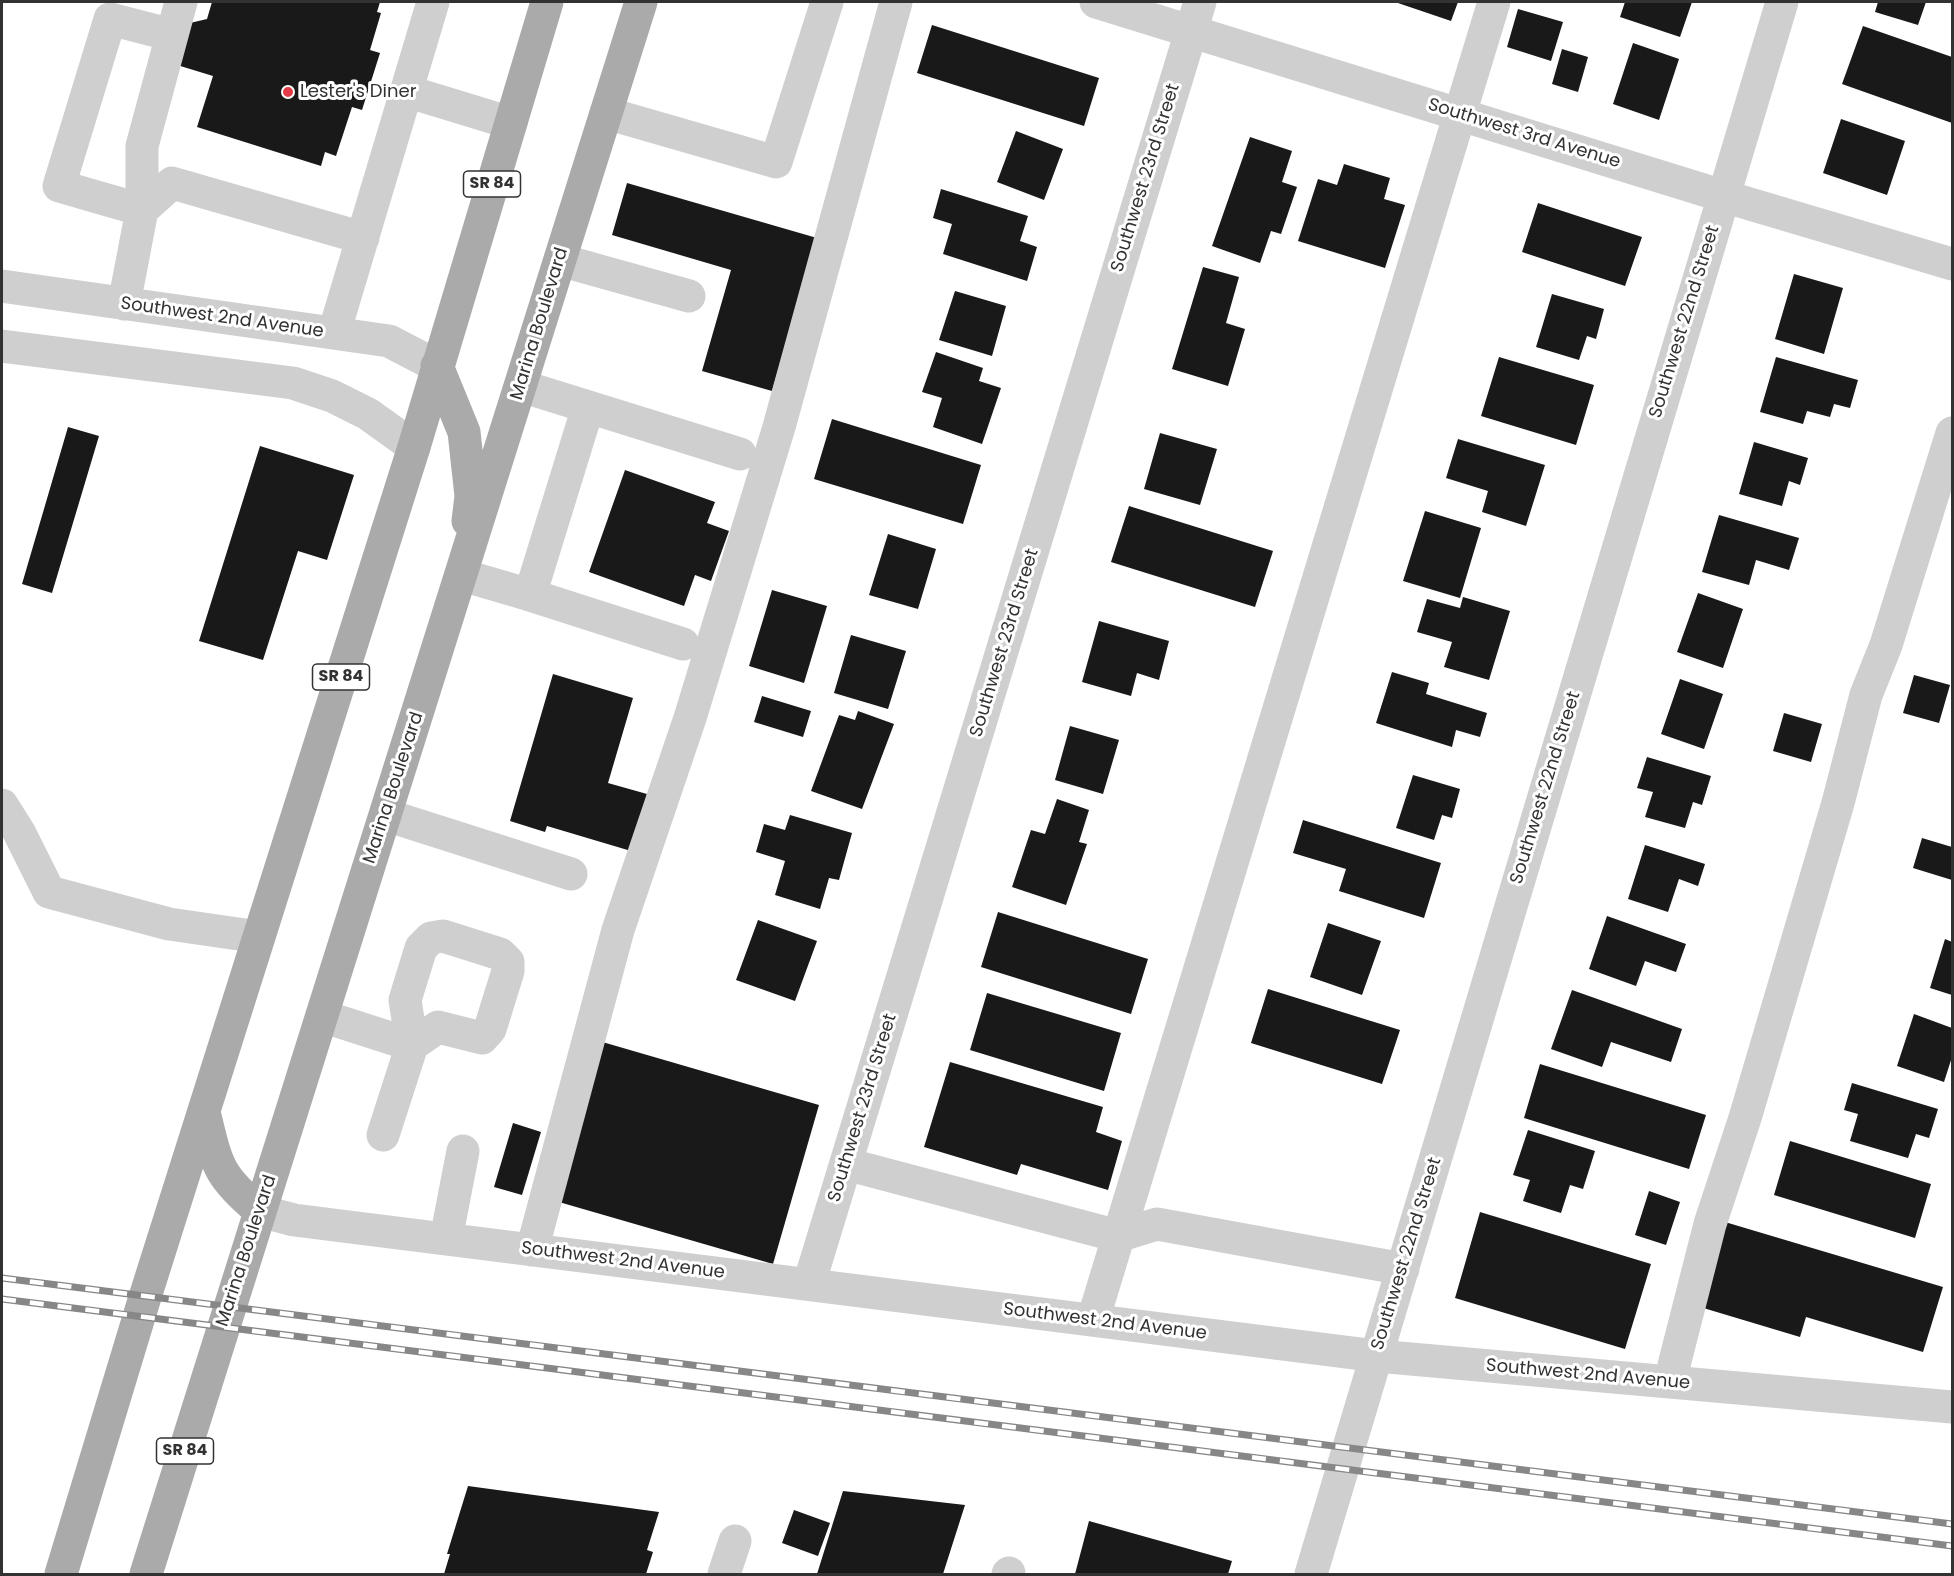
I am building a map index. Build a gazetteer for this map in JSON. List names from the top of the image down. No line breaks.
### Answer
{"streets":{"main road":["SR 84","Marina Boulevard"],"street":["Southwest 3rd Avenue","Southwest 23rd Street","Southwest 2nd Avenue","Southwest 22nd Street"]},"crossings":[["Southwest 3rd Avenue","Southwest 23rd Street"],["Southwest 3rd Avenue","Southwest 22nd Street"],["Southwest 23rd Street","Southwest 2nd Avenue"],["SR 84","Southwest 2nd Avenue"],["Southwest 2nd Avenue","Southwest 22nd Street"],["Southwest 2nd Avenue","Marina Boulevard"]],"places":["Lester's Diner"]}
